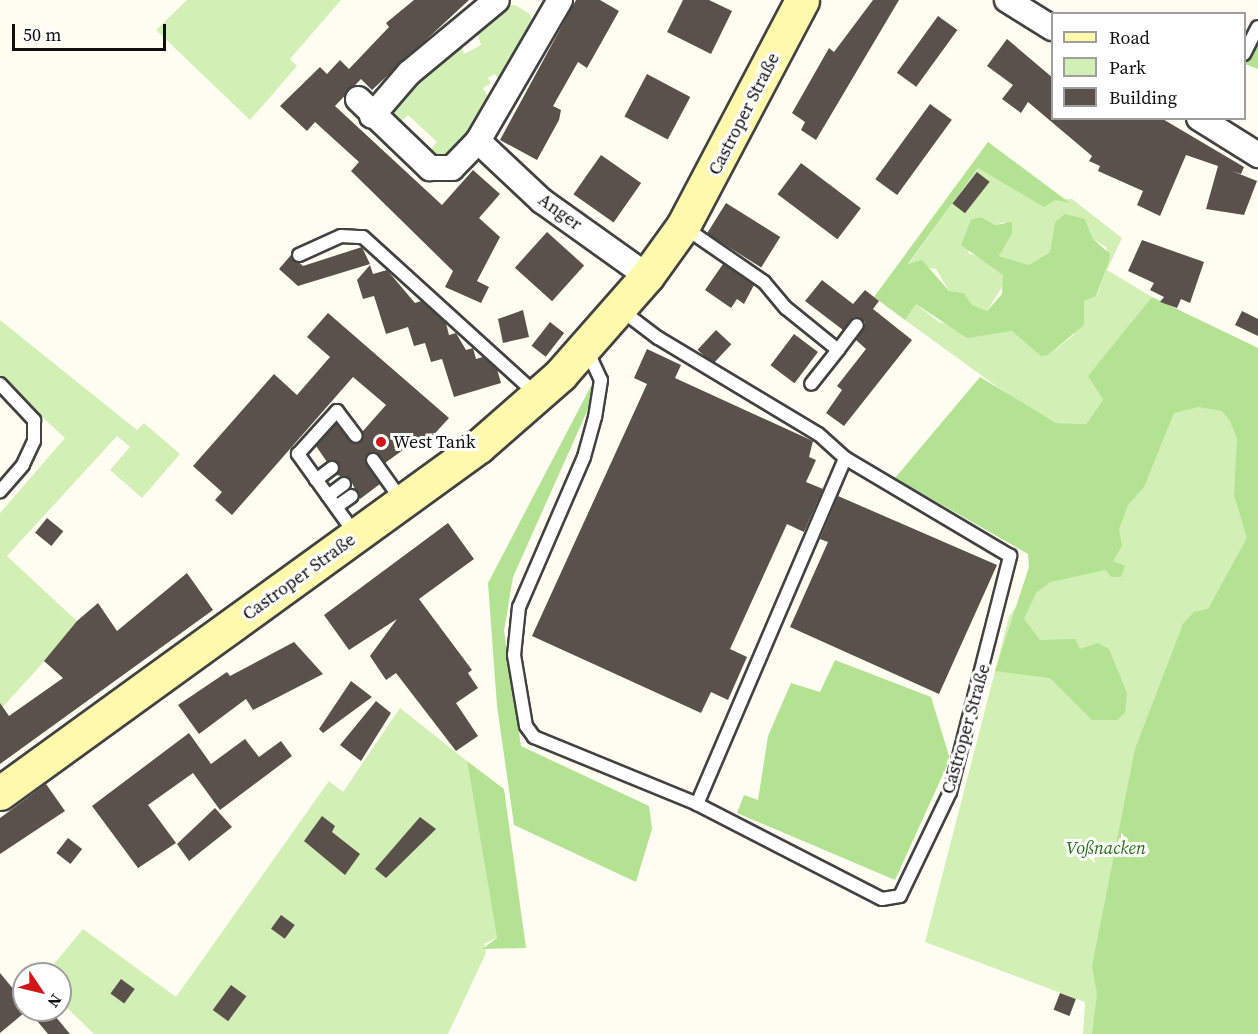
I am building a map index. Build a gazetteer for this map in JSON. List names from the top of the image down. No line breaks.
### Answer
{"streets":{"main road":["Castroper Straße"],"street":["Anger"]},"crossings":[["Castroper Straße","Anger"]],"parks":["Voßnacken"],"places":["West Tank"],"legend":["Road","Park","Building"],"scale_bar":"50 m","north":"bottom right"}
